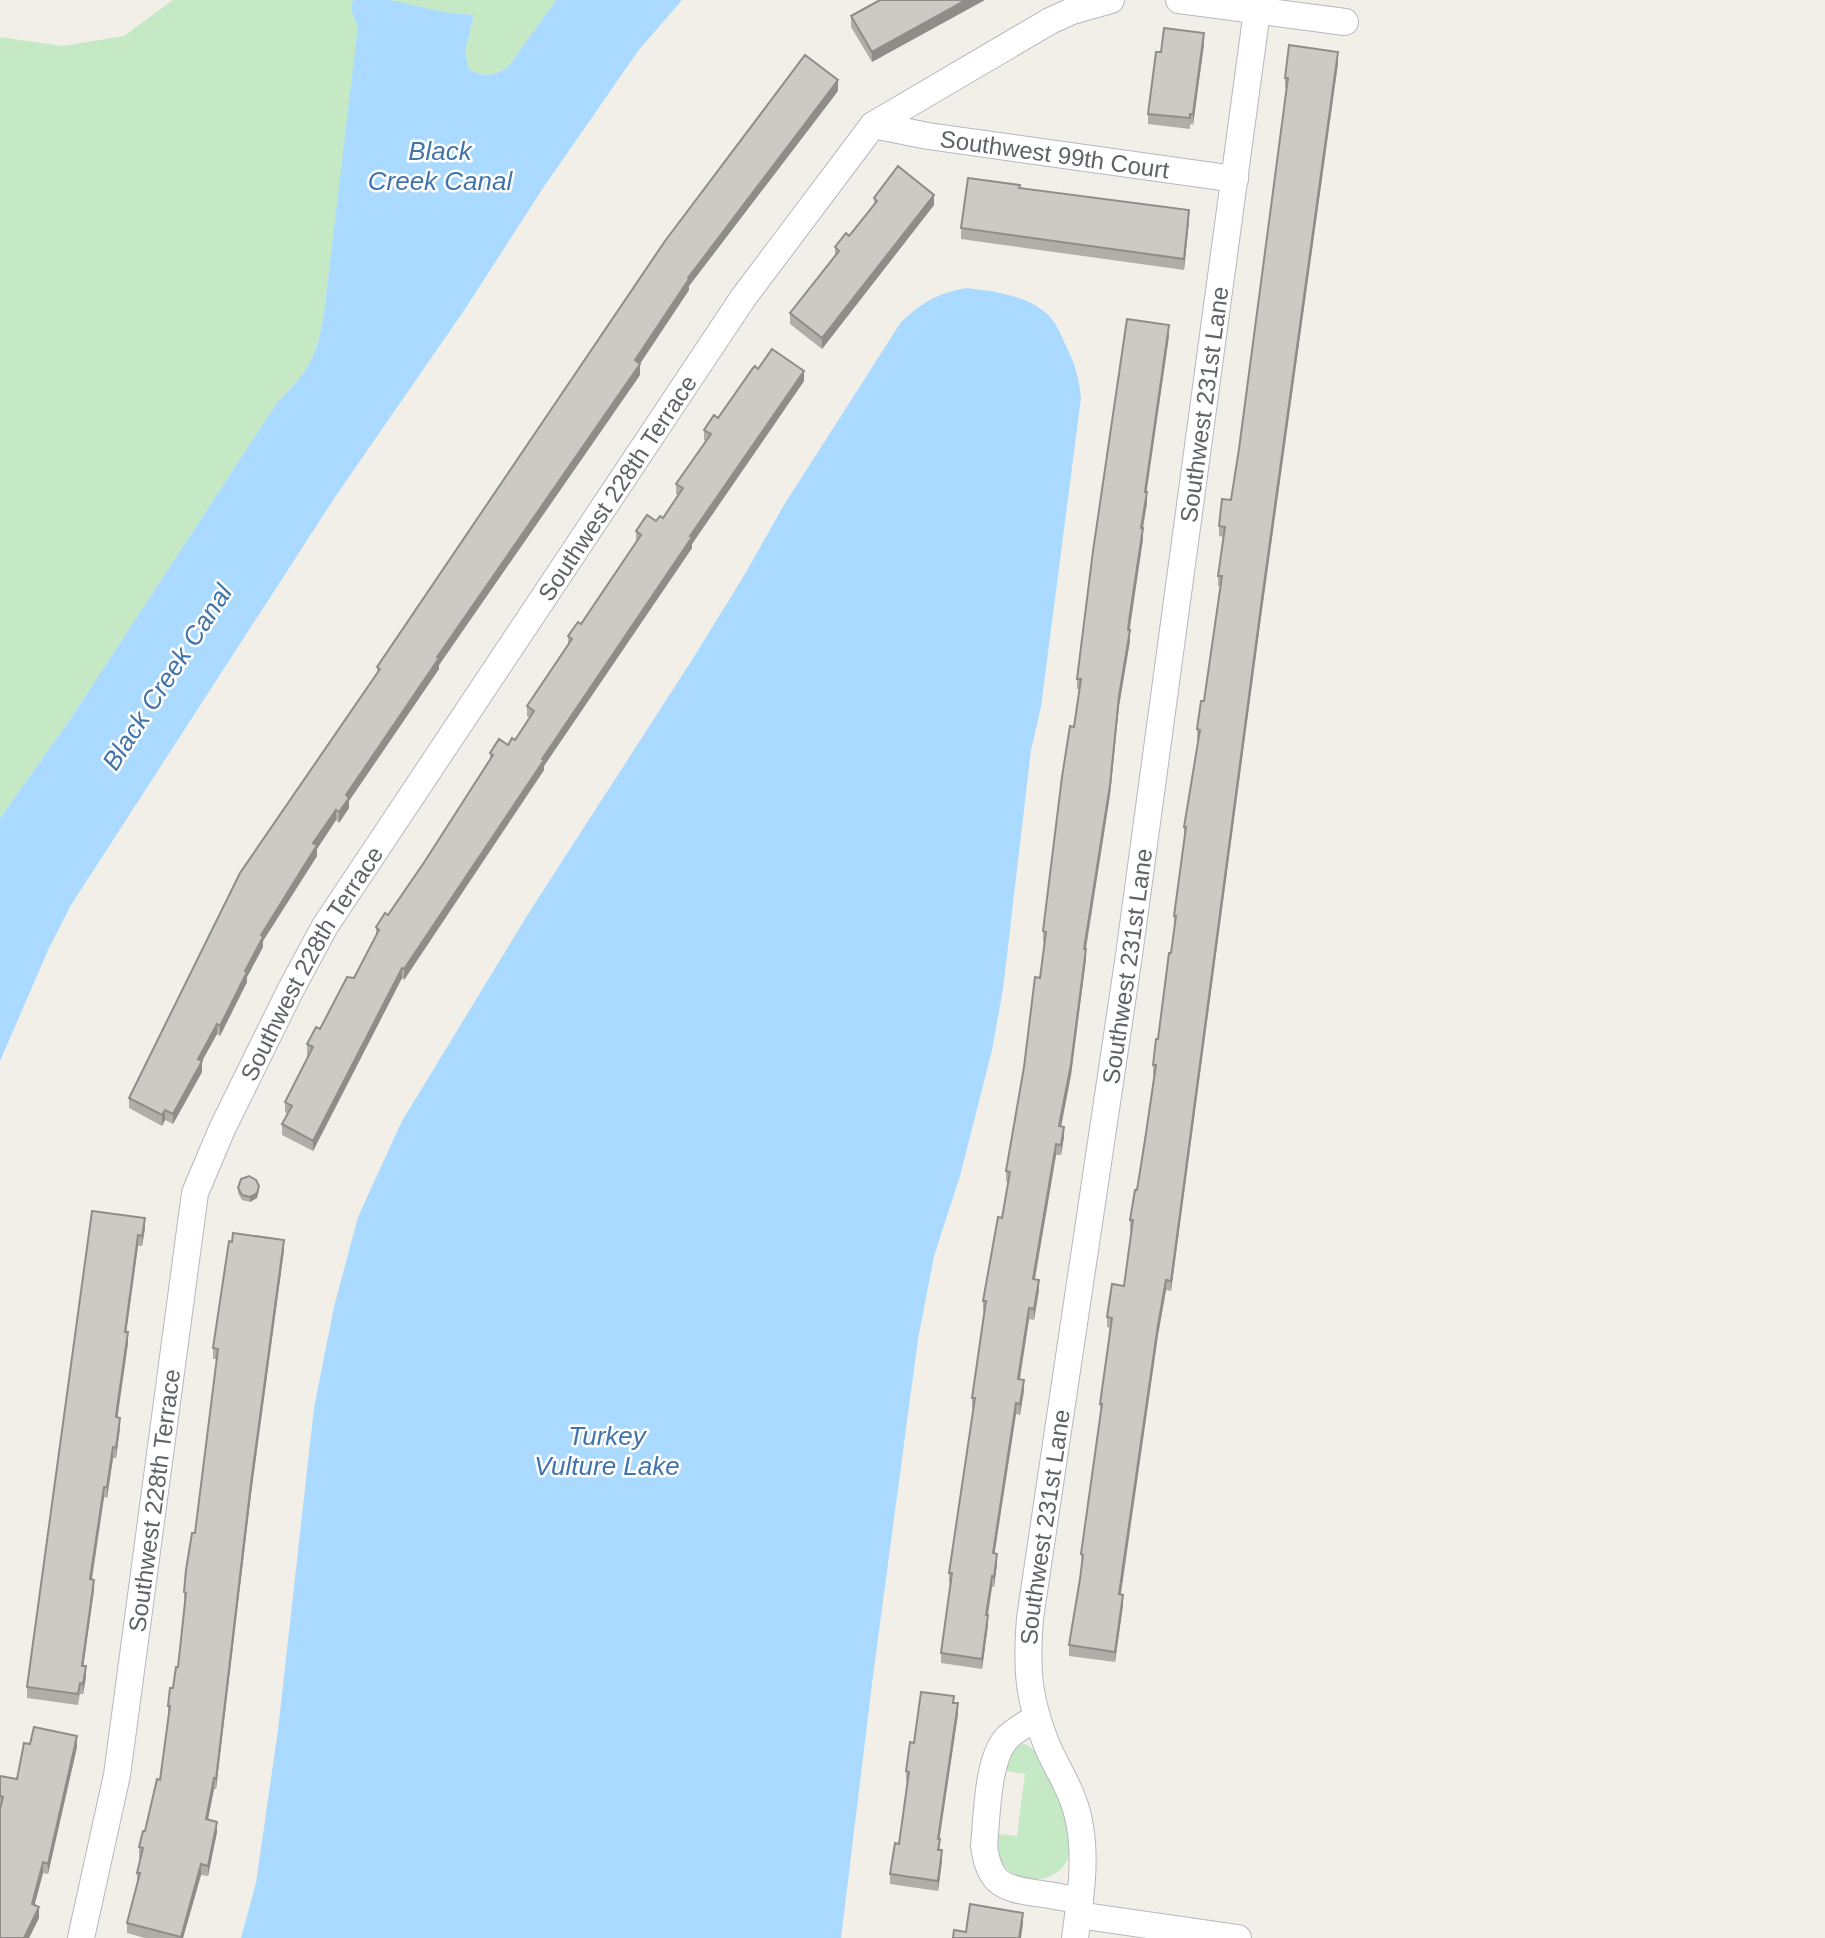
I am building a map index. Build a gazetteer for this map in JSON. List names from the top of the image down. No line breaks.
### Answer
{"streets":{"street":["Southwest 99th Court","Southwest 231st Lane","Southwest 228th Terrace"]},"crossings":[["Southwest 99th Court","Southwest 231st Lane"],["Southwest 99th Court","Southwest 228th Terrace"]],"water":["Black Creek Canal","Turkey Vulture Lake"]}
